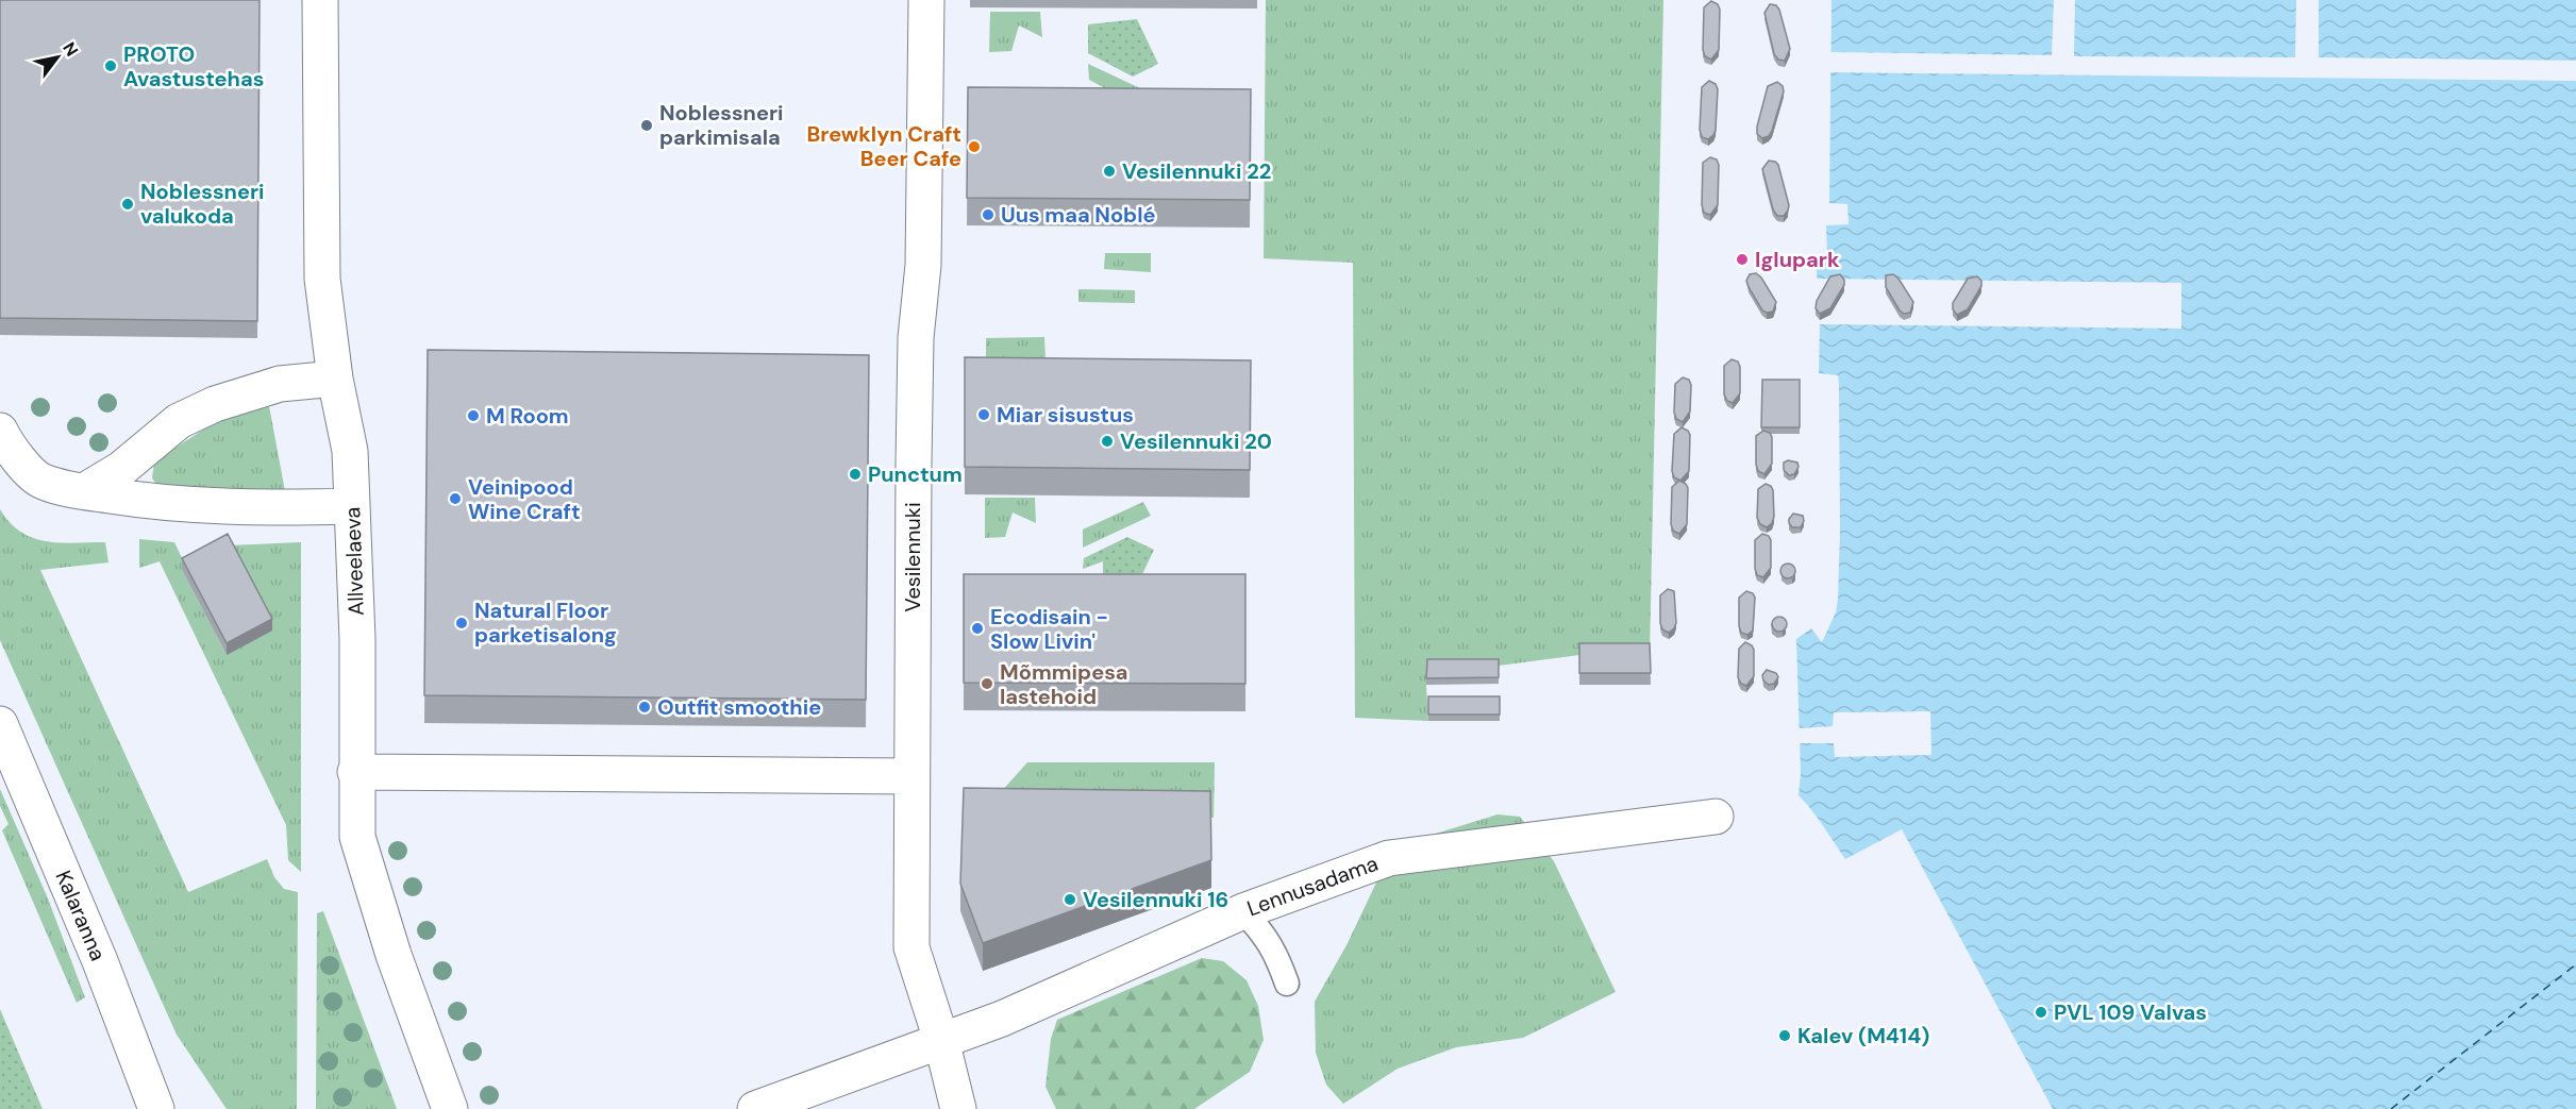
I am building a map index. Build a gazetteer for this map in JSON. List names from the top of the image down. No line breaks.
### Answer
{"streets":{"street":["Vesilennuki","Allveelaeva","Lennusadama","Kalaranna"]},"crossings":[["Vesilennuki","Lennusadama"]],"places":["PROTO Avastustehas","Noblessneri parkimisala","Brewklyn Craft Beer Cafe","Vesilennuki 22","Noblessneri valukoda","Uus maa Noblé","Iglupark","Miar sisustus","M Room","Vesilennuki 20","Punctum","Veinipood Wine Craft","Natural Floor parketisalong","Ecodisain - Slow Livin'","Mõmmipesa lastehoid","Outfit smoothie","Vesilennuki 16","PVL 109 Valvas","Kalev (M414)"],"north":"top right"}
